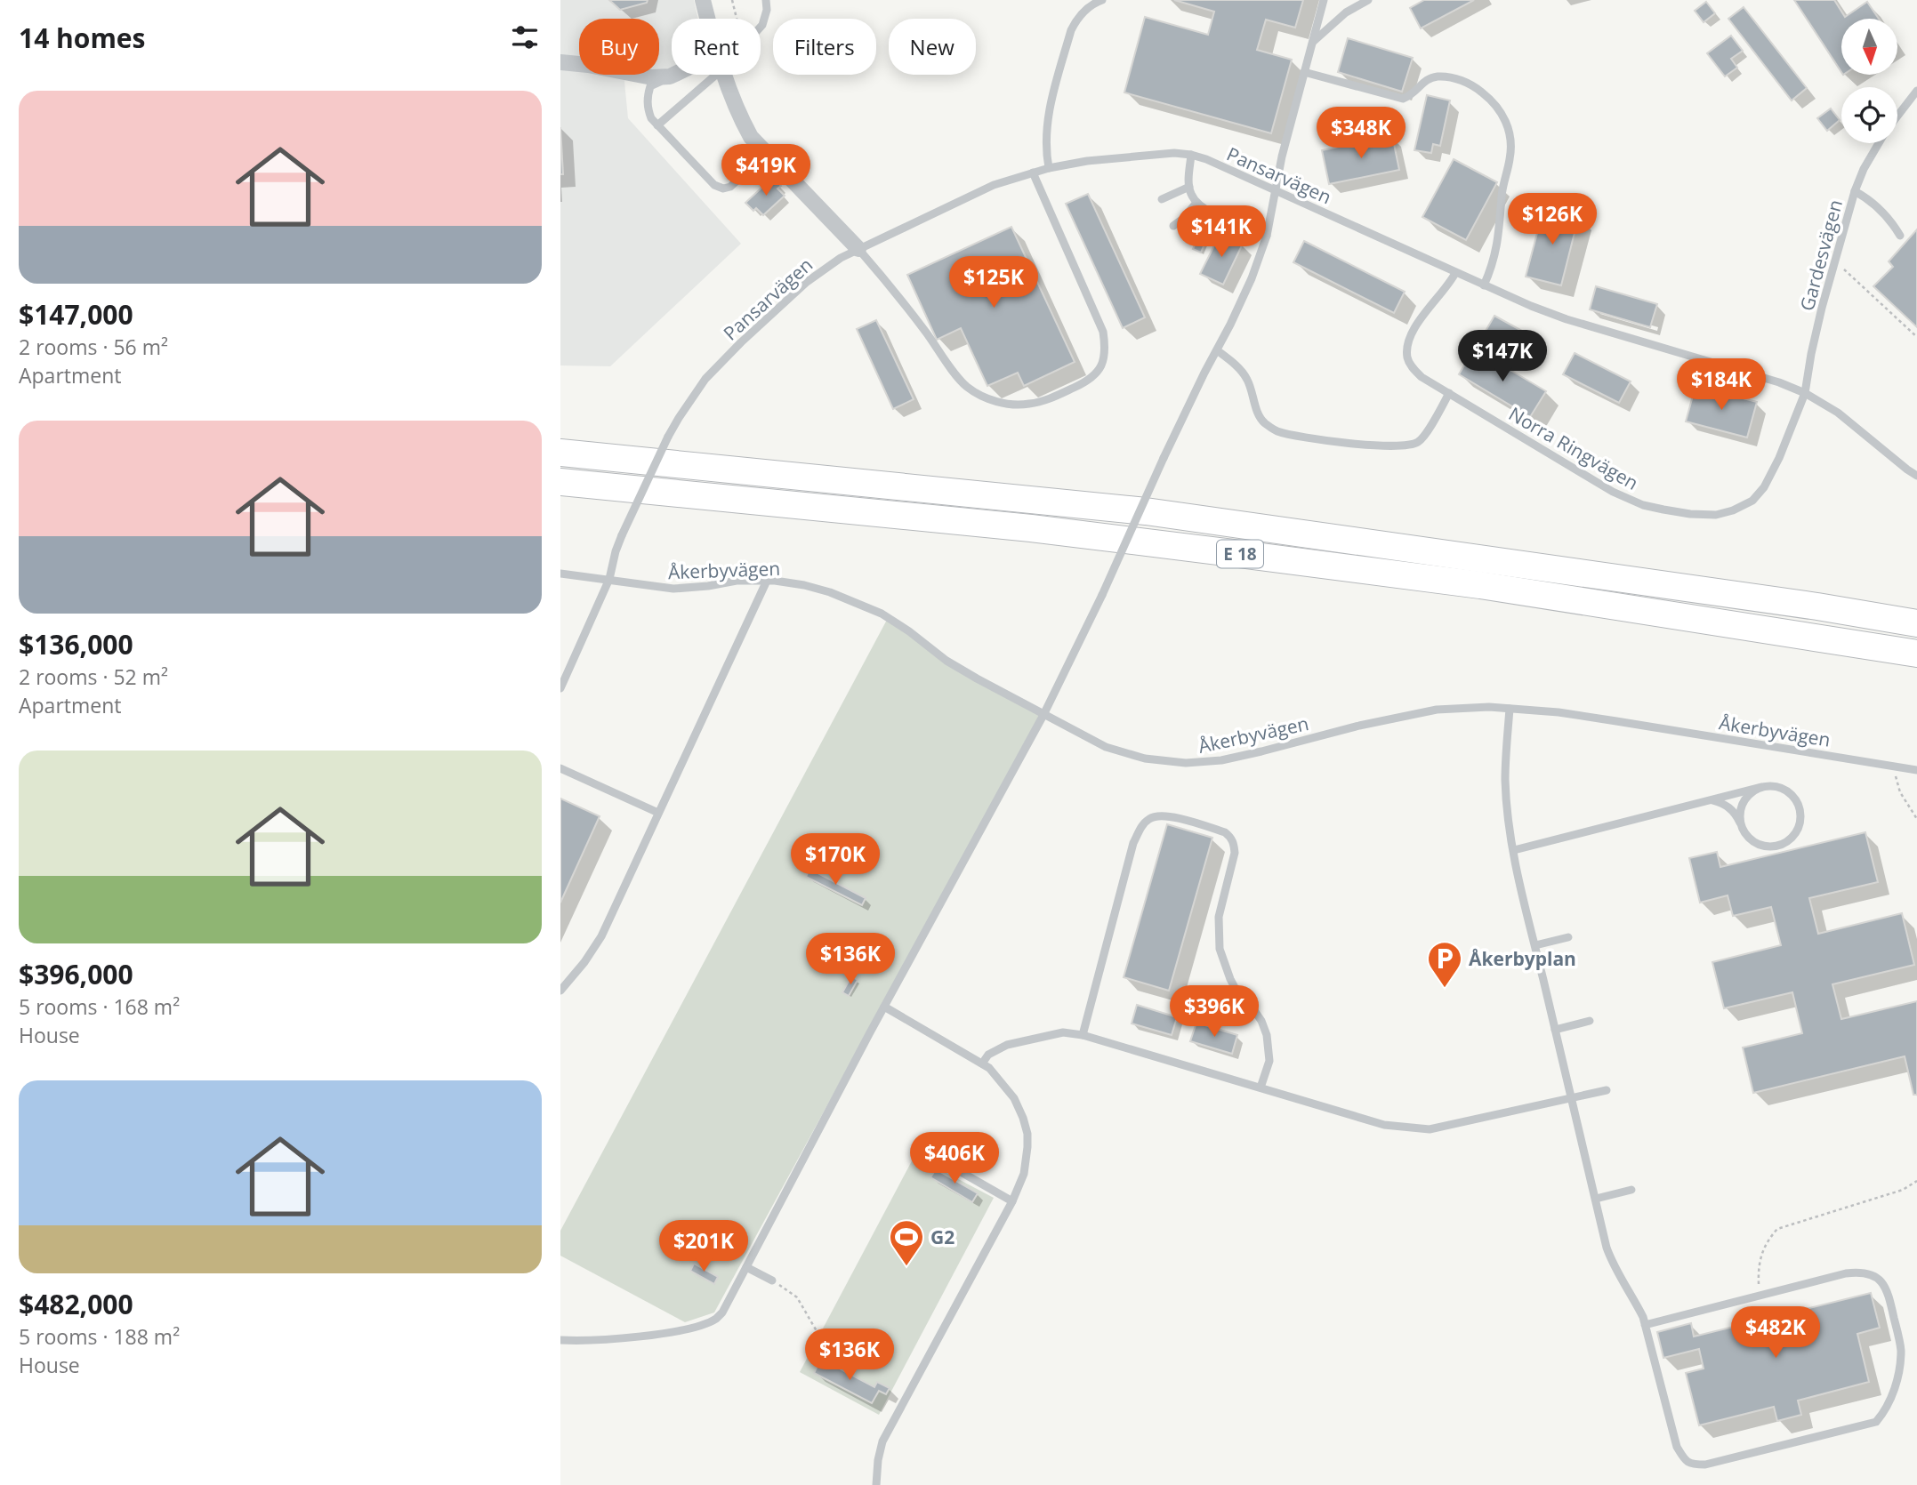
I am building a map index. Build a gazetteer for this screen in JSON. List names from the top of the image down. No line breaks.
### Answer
{"streets":{"highway":["E 18"],"lane":["Pansarvägen","Gardesvägen","Norra Ringvägen","Åkerbyvägen"]},"crossings":[["Pansarvägen","Gardesvägen"],["Pansarvägen","Norra Ringvägen"],["Pansarvägen","Åkerbyvägen"],["Gardesvägen","Norra Ringvägen"]],"places":{"parking":["Åkerbyplan"],"sports":["G2"]},"north":"bottom","page":{"heading":"14 homes","chip":["Buy","Rent","Filters","New"],"list":[{"name":"$147,000","note":"2 rooms · 56 m² · Apartment"},{"name":"$136,000","note":"2 rooms · 52 m² · Apartment"},{"name":"$396,000","note":"5 rooms · 168 m² · House"},{"name":"$482,000","note":"5 rooms · 188 m² · House"}],"price":["$348K","$419K","$126K","$141K","$125K","$147K","$184K","$170K","$136K","$396K","$406K","$201K","$482K","$136K"]}}
